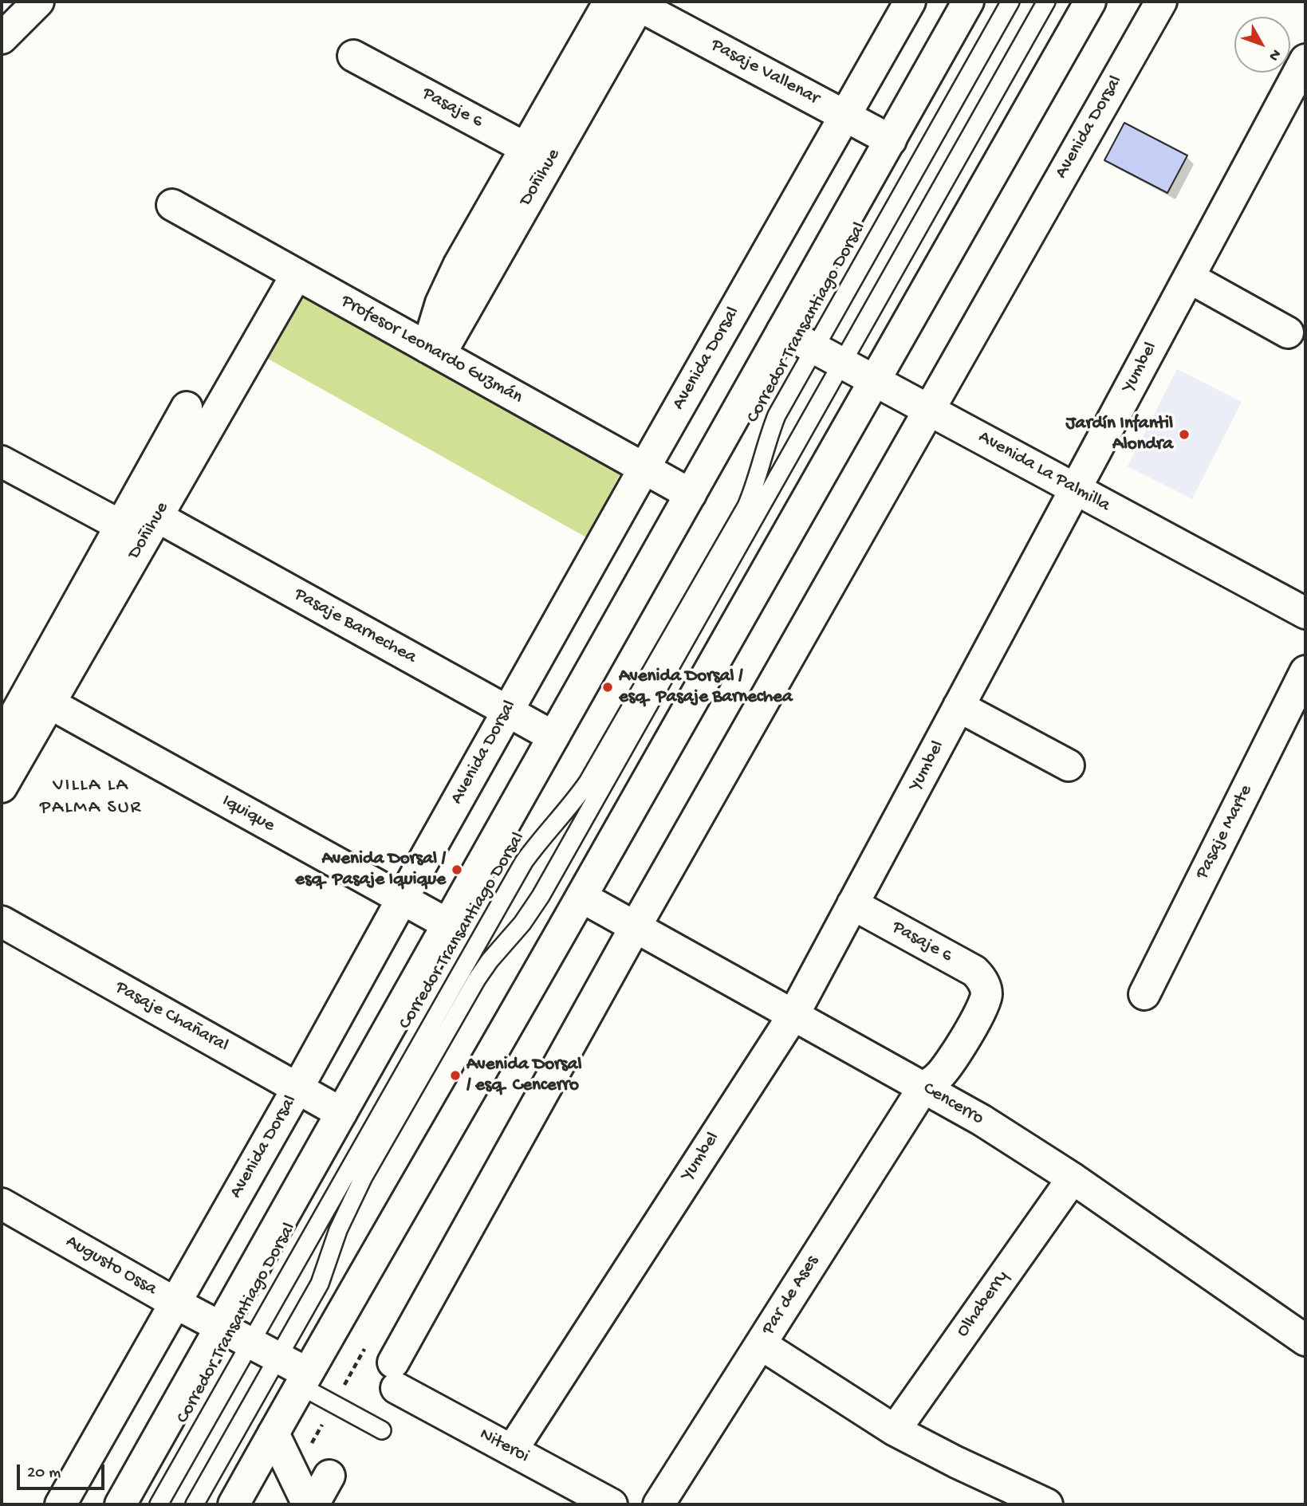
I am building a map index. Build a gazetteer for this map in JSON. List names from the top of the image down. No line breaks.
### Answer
{"streets":{"street":["Pasaje Vallenar","Pasaje 6","Avenida Dorsal","Doñihue","Profesor Leonardo Guzmán","Yumbel","Avenida La Palmilla","Pasaje Barnechea","Iquique","Pasaje Marte","Pasaje Chañaral","Cencerro","Augusto Ossa","Par de Ases","Olhaberry","Niteroi"],"lane":["Corredor Transantiago Dorsal"]},"crossings":[["Pasaje Vallenar","Avenida Dorsal"],["Pasaje Vallenar","Doñihue"],["Pasaje 6","Doñihue"],["Pasaje 6","Yumbel"],["Pasaje 6","Par de Ases"],["Avenida Dorsal","Profesor Leonardo Guzmán"],["Avenida Dorsal","Avenida La Palmilla"],["Avenida Dorsal","Pasaje Barnechea"],["Avenida Dorsal","Iquique"],["Avenida Dorsal","Pasaje Chañaral"],["Avenida Dorsal","Cencerro"],["Avenida Dorsal","Augusto Ossa"],["Avenida Dorsal","Niteroi"],["Doñihue","Profesor Leonardo Guzmán"],["Doñihue","Pasaje Barnechea"],["Doñihue","Iquique"],["Corredor Transantiago Dorsal","Avenida La Palmilla"],["Yumbel","Avenida La Palmilla"],["Yumbel","Cencerro"],["Yumbel","Niteroi"],["Cencerro","Par de Ases"],["Cencerro","Olhaberry"]],"districts":["VILLA LA PALMA SUR"],"places":["Jardín Infantil Alondra","Avenida Dorsal / esq. Pasaje Barnechea","Avenida Dorsal / esq. Pasaje Iquique","Avenida Dorsal / esq. Cencerro"],"scale_bar":"20 m","north":"bottom right"}
